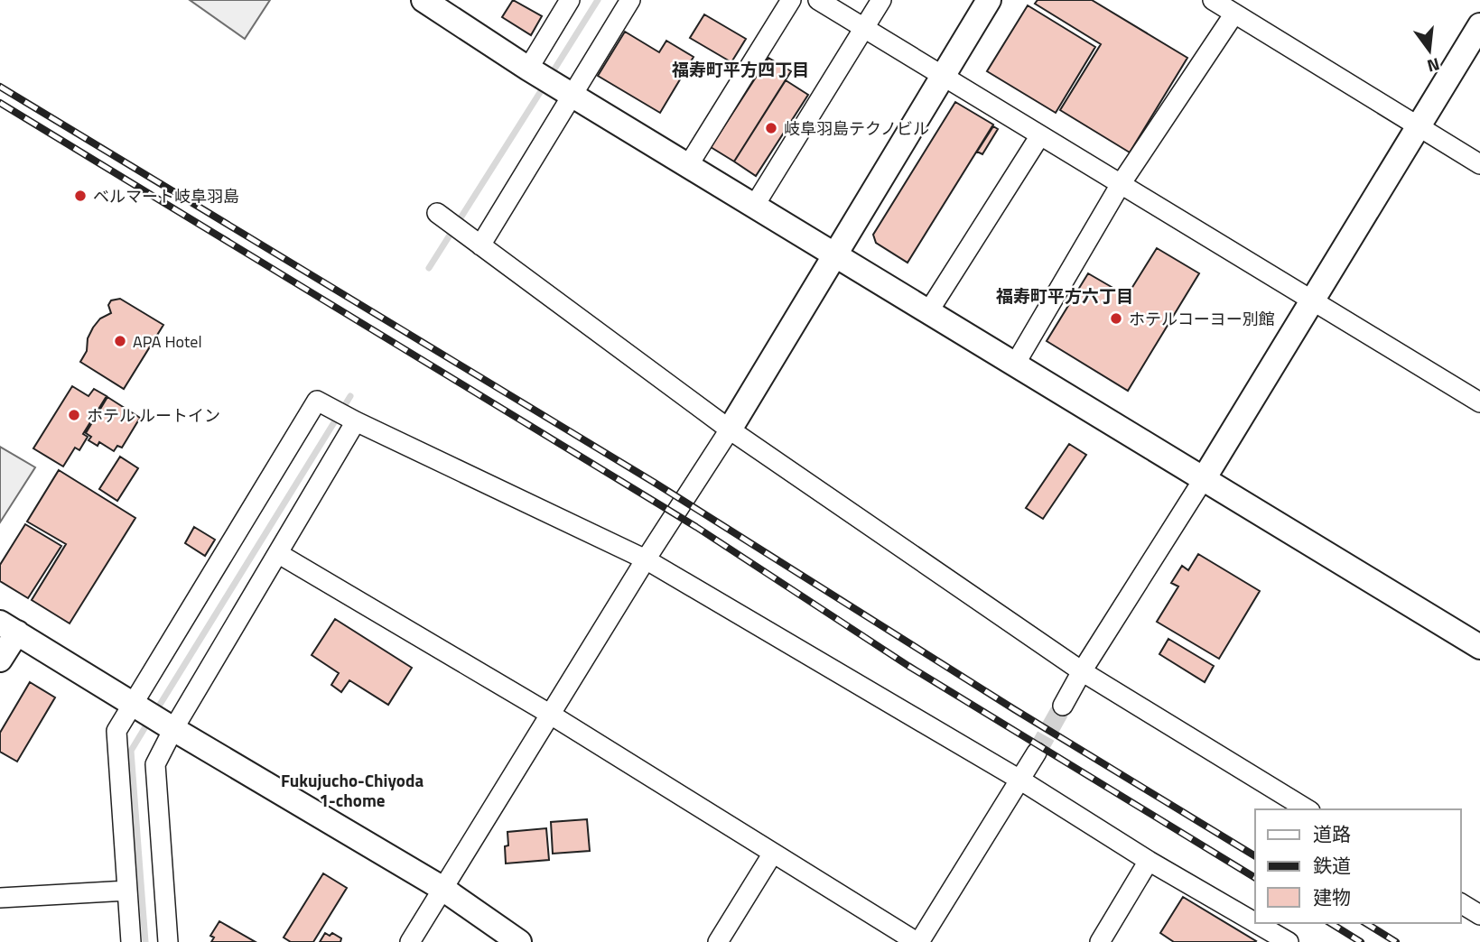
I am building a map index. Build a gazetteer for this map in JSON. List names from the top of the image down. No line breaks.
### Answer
{"districts":["福寿町平方四丁目","福寿町平方六丁目","Fukujucho-Chiyoda 1-chome"],"places":["岐阜羽島テクノビル","ベルマート岐阜羽島","ホテルコーヨー別館","APA Hotel","ホテル ルートイン"],"legend":["道路","鉄道","建物"],"north":"bottom"}
